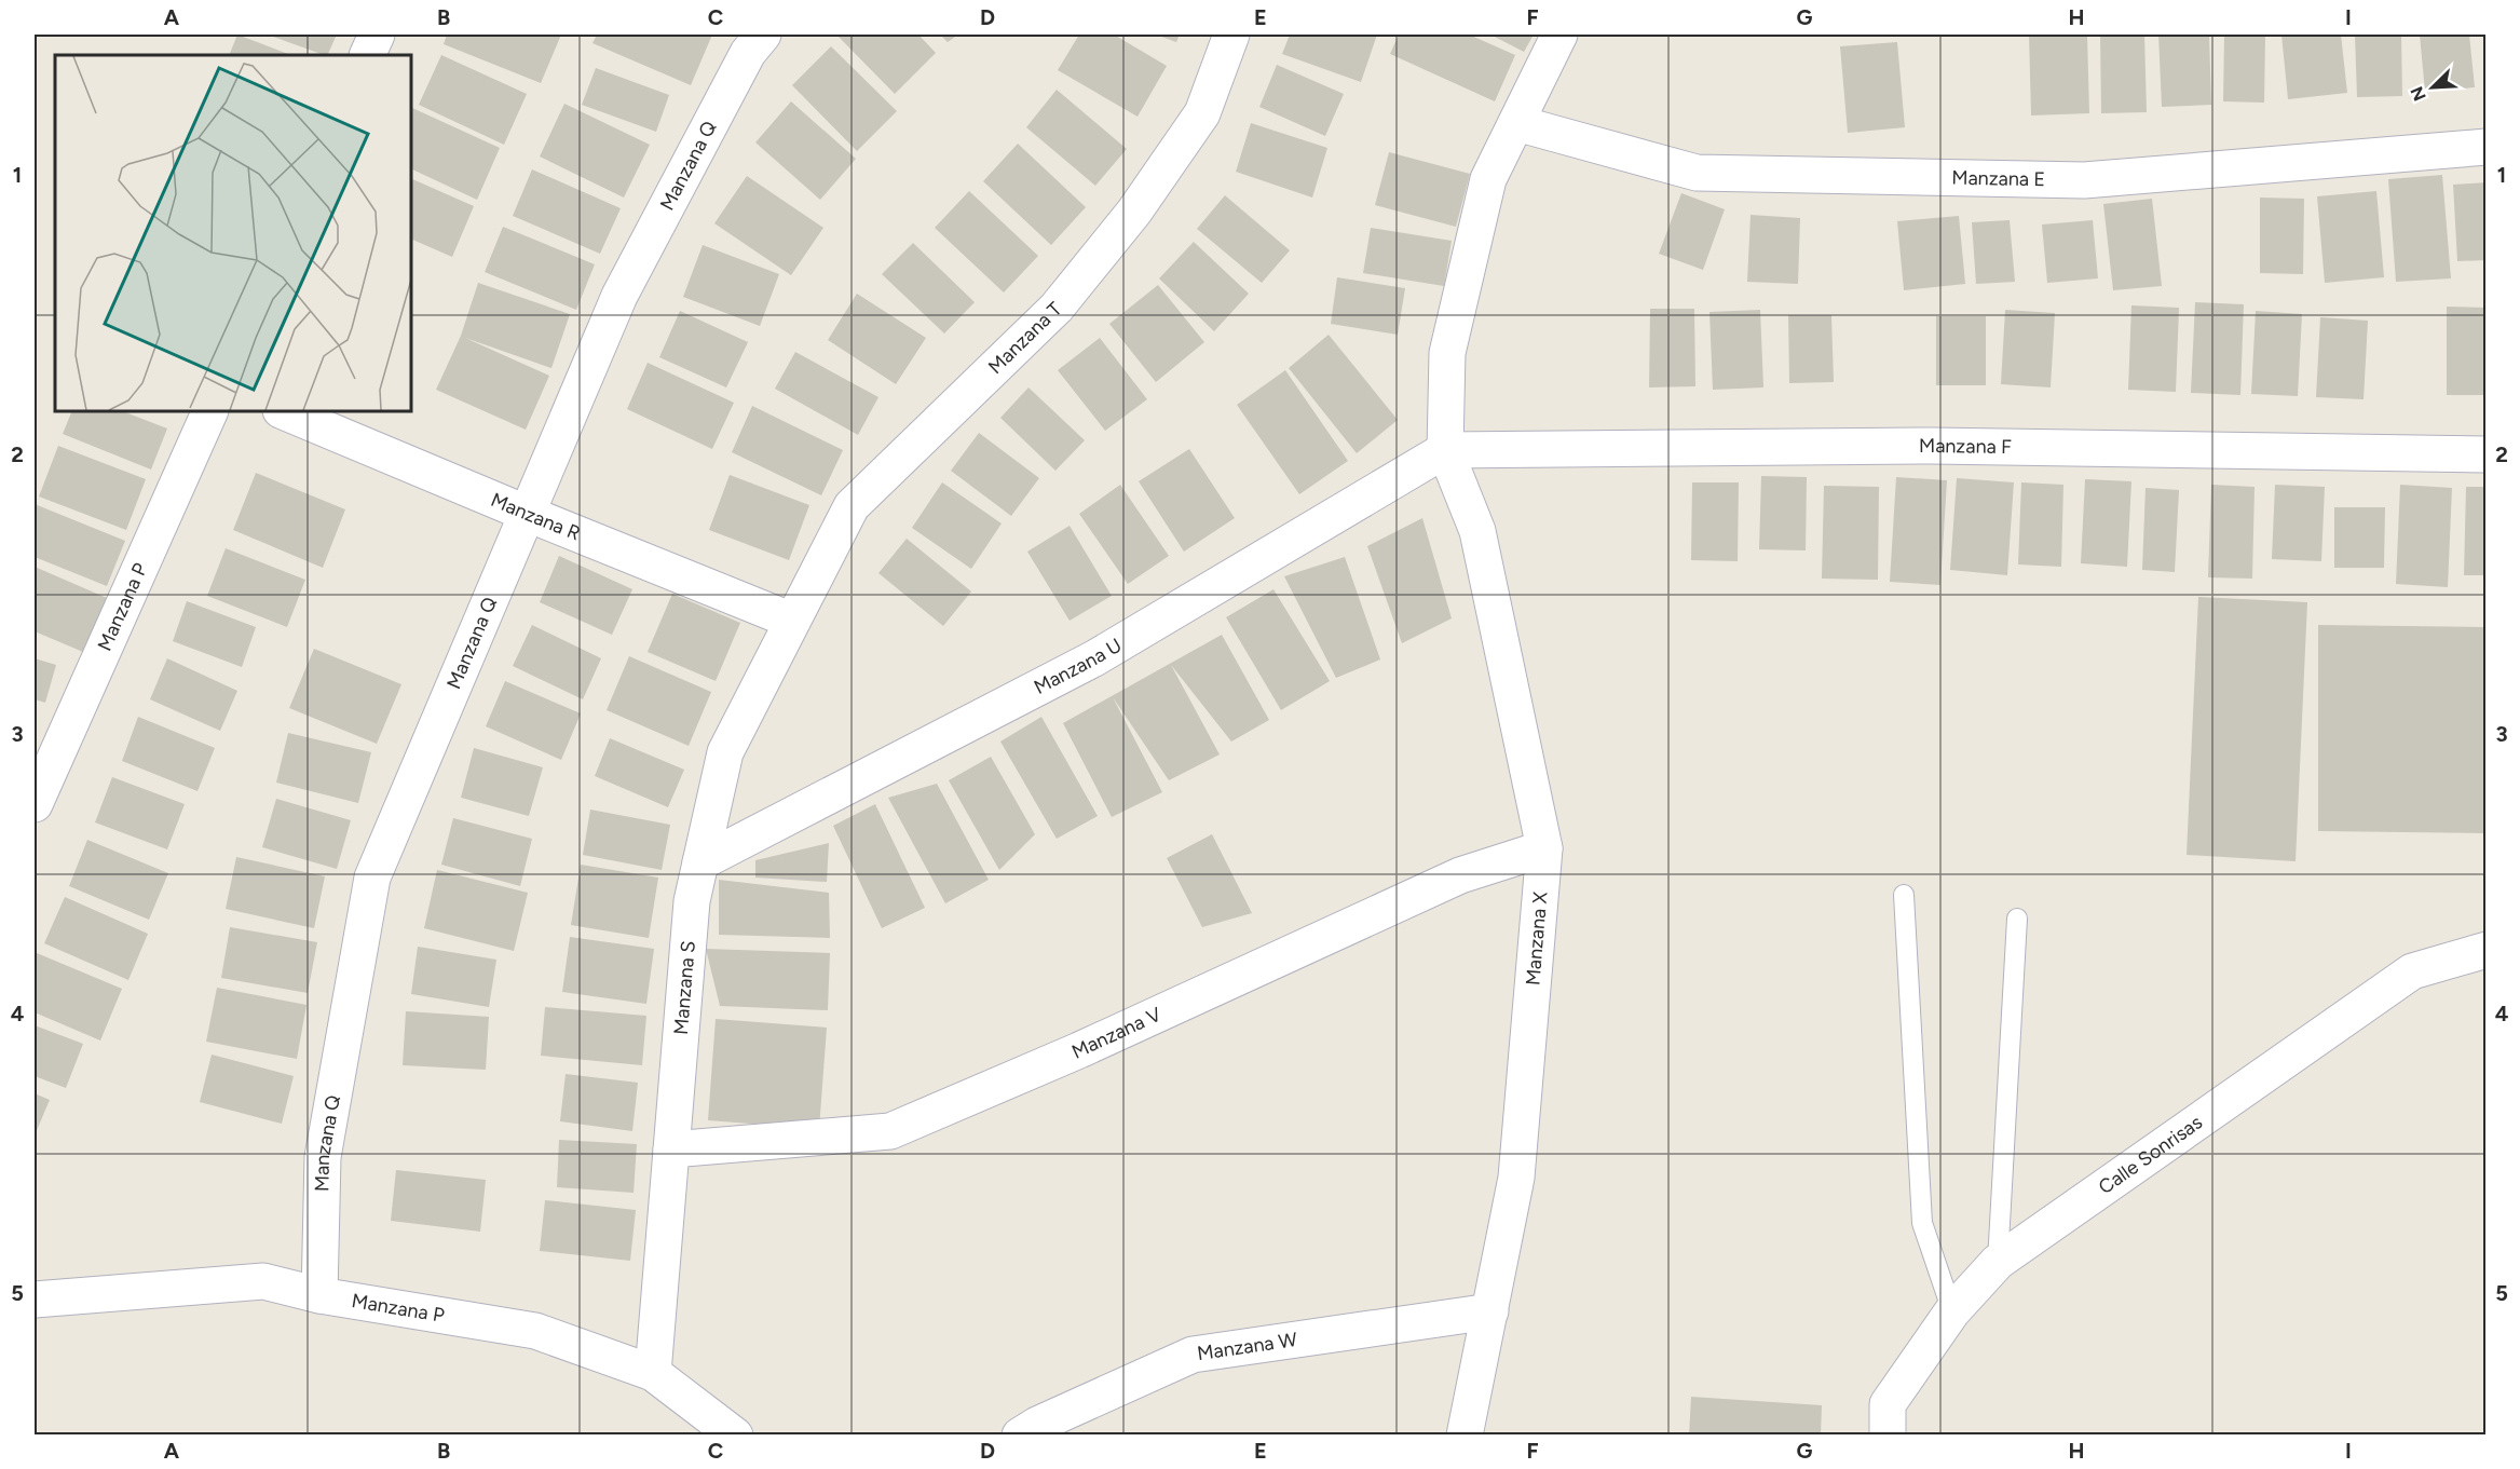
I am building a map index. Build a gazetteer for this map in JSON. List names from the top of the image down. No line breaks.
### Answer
{"streets":{"street":["Manzana Q","Manzana E","Manzana T","Manzana F","Manzana R","Manzana P","Manzana U","Manzana X","Manzana S","Manzana V","Calle Sonrisas","Manzana W"]},"crossings":[["Manzana Q","Manzana R"],["Manzana Q","Manzana P"],["Manzana T","Manzana R"],["Manzana T","Manzana S"],["Manzana F","Manzana U"],["Manzana F","Manzana X"],["Manzana R","Manzana S"],["Manzana P","Manzana S"],["Manzana U","Manzana X"],["Manzana U","Manzana S"],["Manzana X","Manzana V"],["Manzana X","Manzana W"],["Manzana S","Manzana V"]],"north":"bottom left","grid":{"columns":["A","B","C","D","E","F","G","H","I"],"rows":["1","2","3","4","5"]}}
